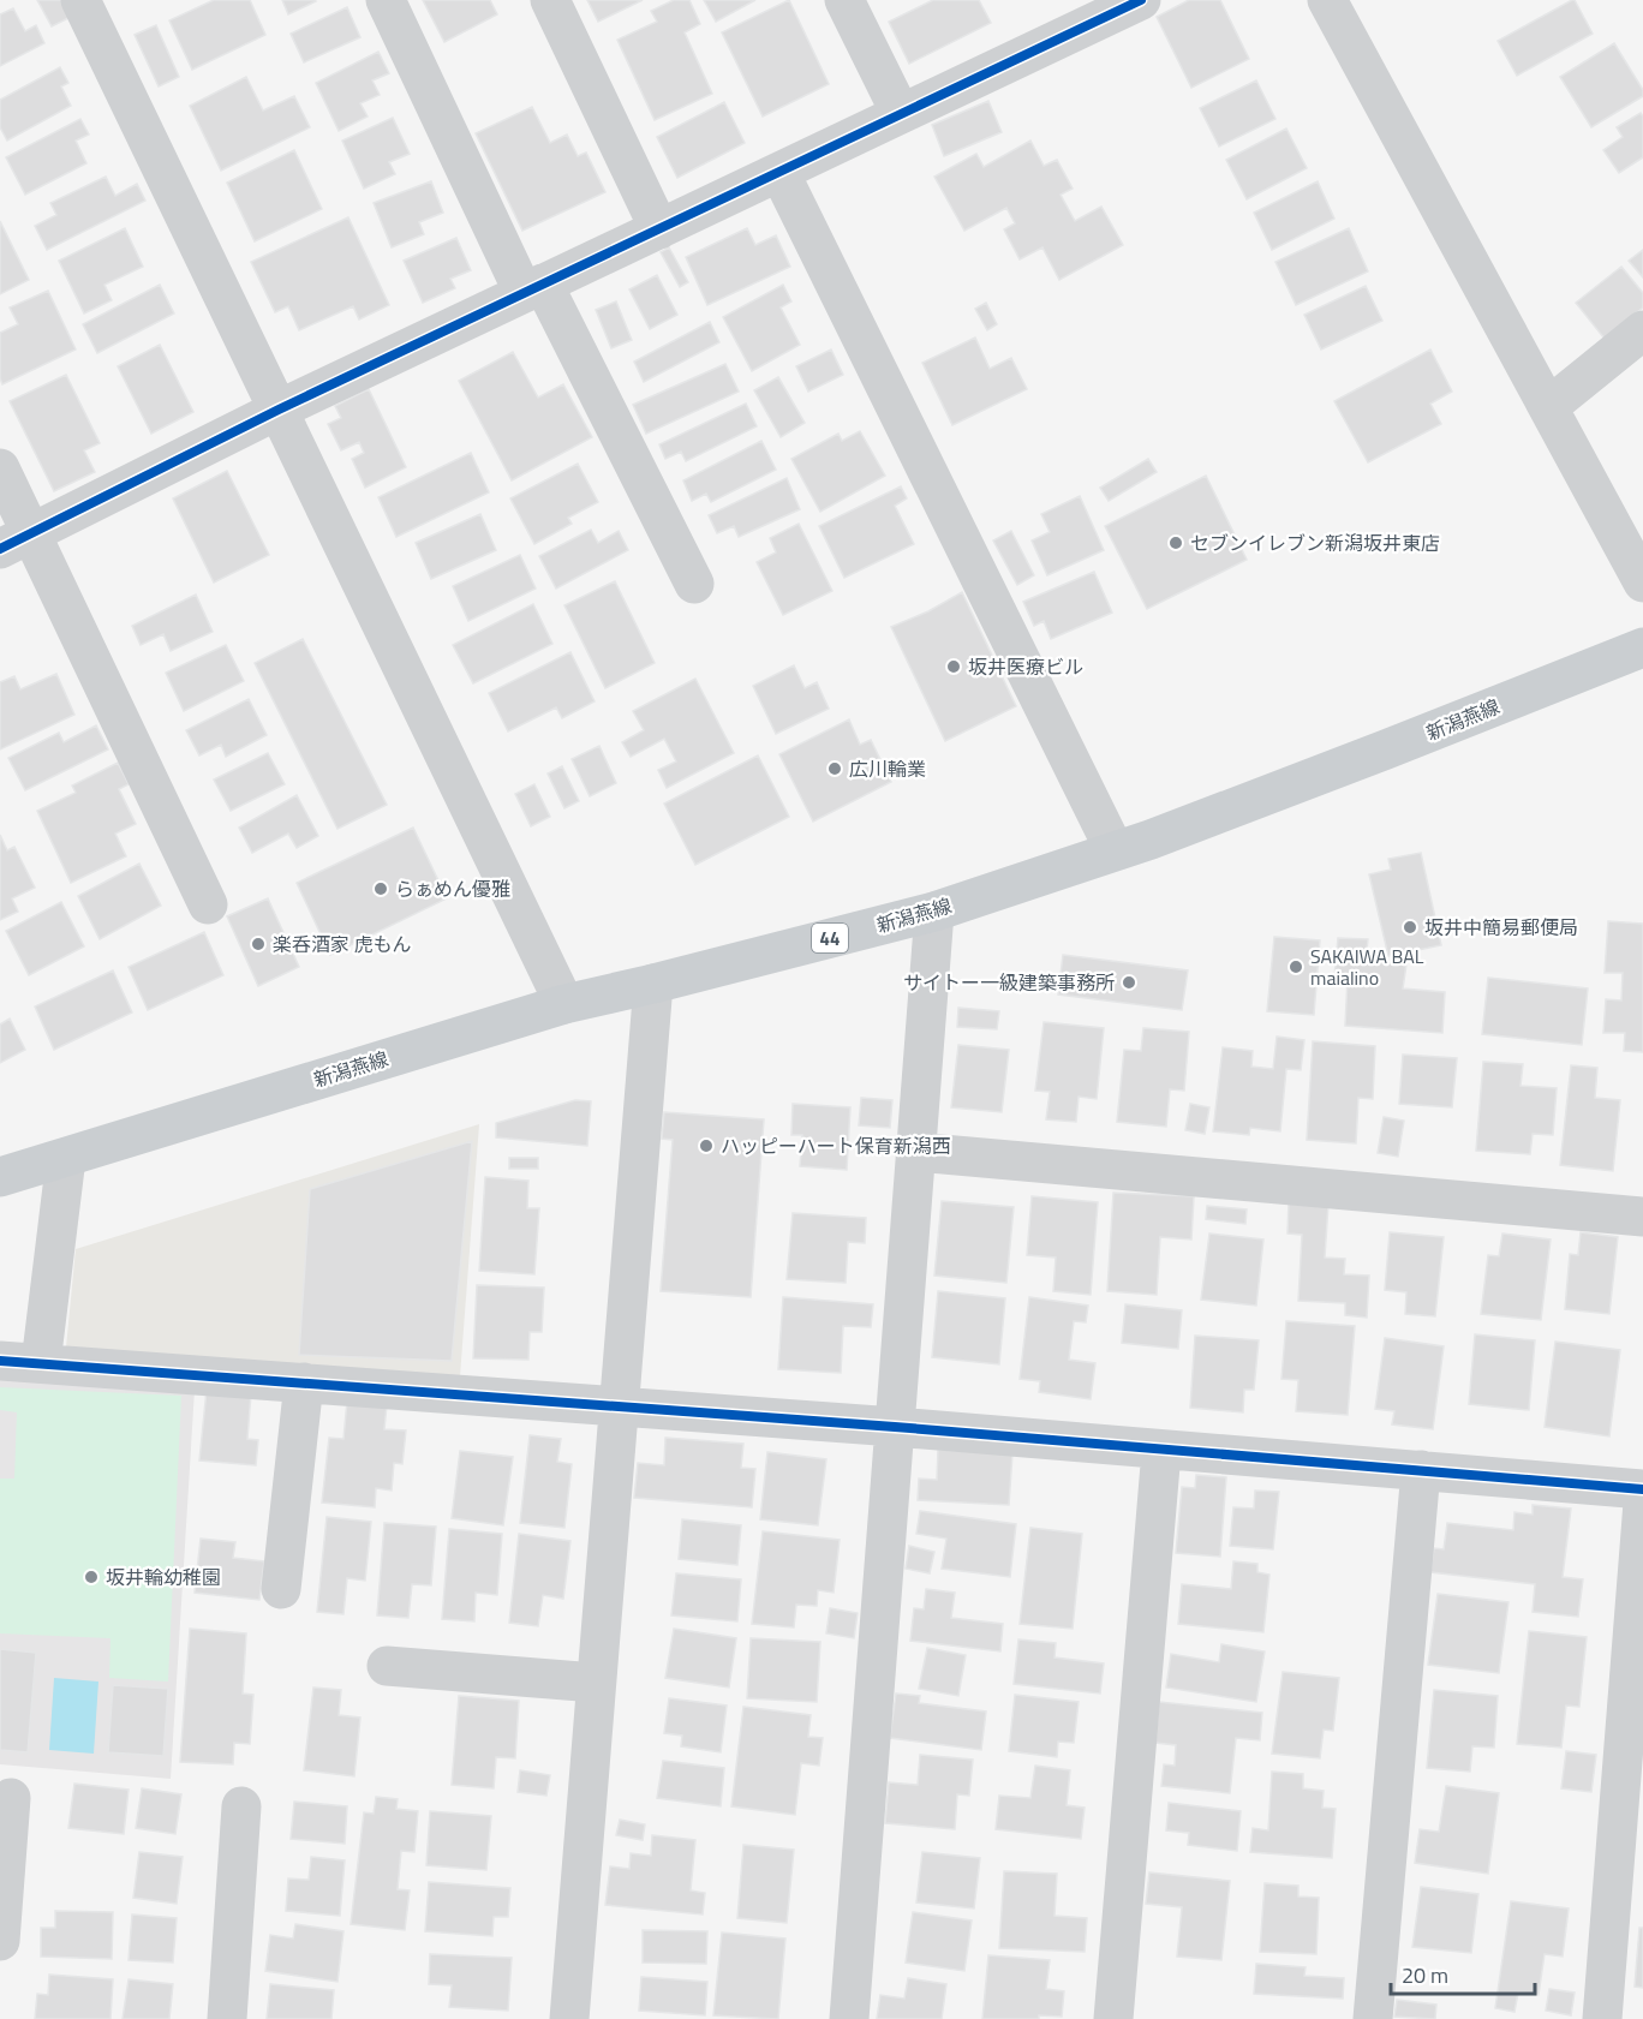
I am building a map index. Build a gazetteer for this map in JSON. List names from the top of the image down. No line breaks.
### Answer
{"streets":{"main road":["新潟燕線","44"]},"places":["セブンイレブン新潟坂井東店","坂井医療ビル","広川輪業","らぁめん優雅","坂井中簡易郵便局","楽呑酒家 虎もん","SAKAIWA BAL maialino","サイトー一級建築事務所","ハッピーハート保育新潟西","坂井輪幼稚園"],"scale_bar":"20 m"}
